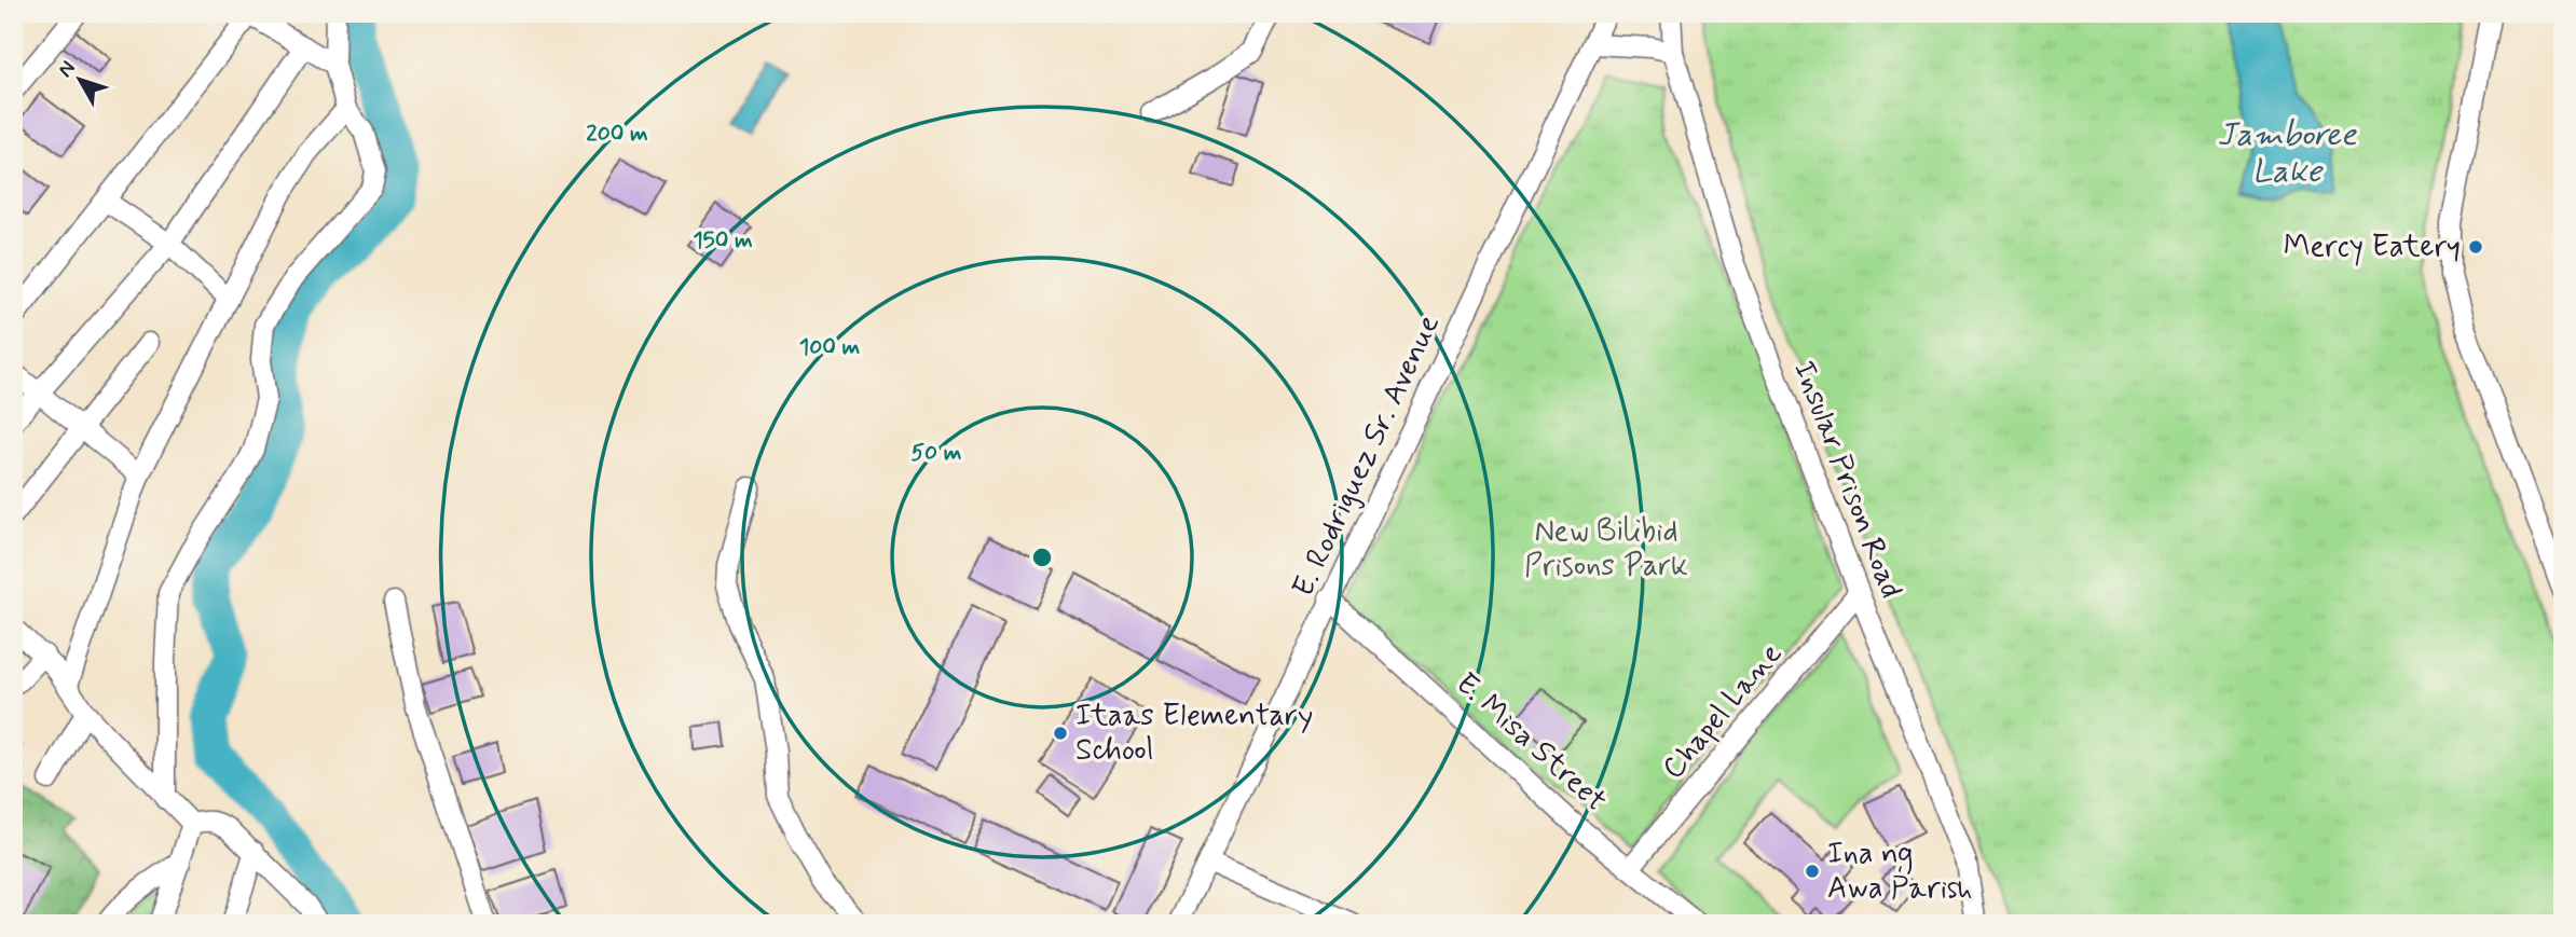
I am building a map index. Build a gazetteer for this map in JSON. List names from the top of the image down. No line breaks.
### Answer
{"streets":{"street":["E. Rodriguez Sr. Avenue","Insular Prison Road","Chapel Lane","E. Misa Street"]},"crossings":[["E. Rodriguez Sr. Avenue","E. Misa Street"],["Insular Prison Road","Chapel Lane"],["Chapel Lane","E. Misa Street"]],"water":["Jamboree Lake"],"parks":["New Bilibid Prisons Park"],"places":["Mercy Eatery","Itaas Elementary School","Ina ng Awa Parish"],"north":"top left","rings":["200 m","150 m","100 m","50 m"]}
